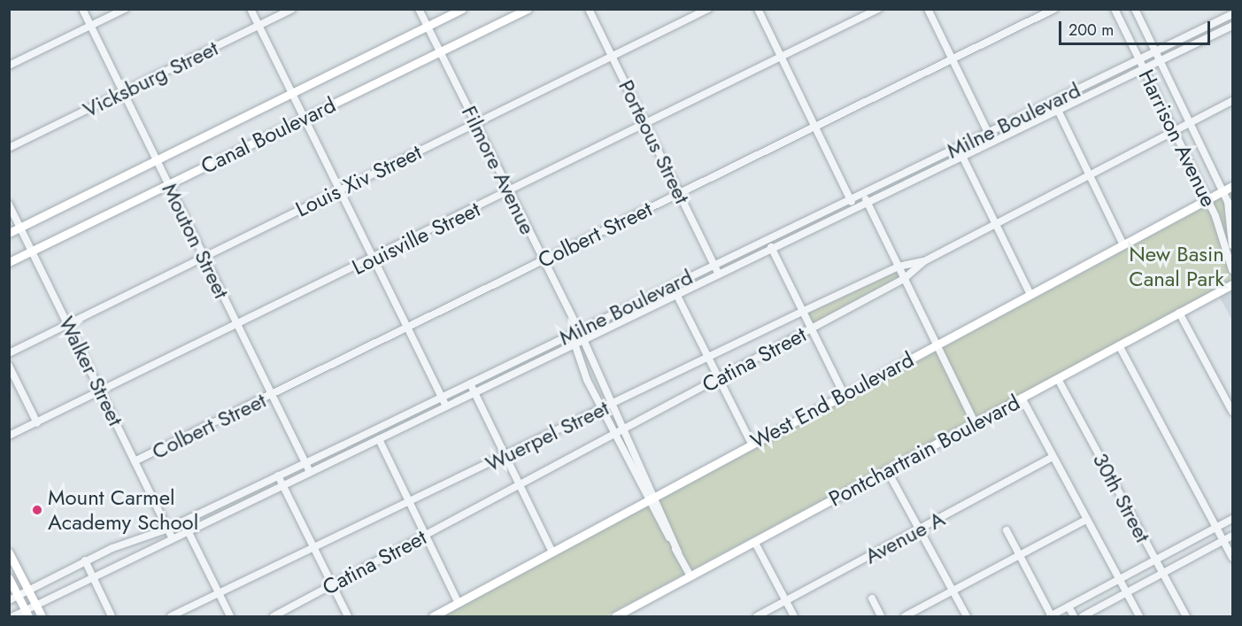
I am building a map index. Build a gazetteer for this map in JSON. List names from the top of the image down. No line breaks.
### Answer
{"streets":{"main road":["Canal Boulevard","West End Boulevard","Pontchartrain Boulevard"],"street":["Vicksburg Street","Milne Boulevard","Harrison Avenue","Porteous Street","Filmore Avenue","Louis Xiv Street","Colbert Street","Louisville Street","Mouton Street","Catina Street","Walker Street","Wuerpel Street","30th Street","Avenue A"]},"crossings":[["Vicksburg Street","Mouton Street"],["Milne Boulevard","Harrison Avenue"],["Milne Boulevard","Porteous Street"],["Milne Boulevard","Filmore Avenue"],["Milne Boulevard","Mouton Street"],["Milne Boulevard","Walker Street"],["Canal Boulevard","Filmore Avenue"],["Canal Boulevard","Mouton Street"],["Canal Boulevard","Walker Street"],["Harrison Avenue","Catina Street"],["Harrison Avenue","West End Boulevard"],["Porteous Street","Louis Xiv Street"],["Porteous Street","Colbert Street"],["Porteous Street","Louisville Street"],["Filmore Avenue","Louis Xiv Street"],["Filmore Avenue","Colbert Street"],["Filmore Avenue","Louisville Street"],["Filmore Avenue","Catina Street"],["Filmore Avenue","West End Boulevard"],["Filmore Avenue","Wuerpel Street"],["Filmore Avenue","Pontchartrain Boulevard"],["Louis Xiv Street","Mouton Street"],["Louis Xiv Street","Walker Street"],["Colbert Street","Mouton Street"],["Colbert Street","Walker Street"],["Louisville Street","Mouton Street"],["Louisville Street","Walker Street"],["Catina Street","Wuerpel Street"],["Pontchartrain Boulevard","30th Street"]],"parks":["New Basin Canal Park"],"places":["Mount Carmel Academy School"],"scale_bar":"200 m"}
